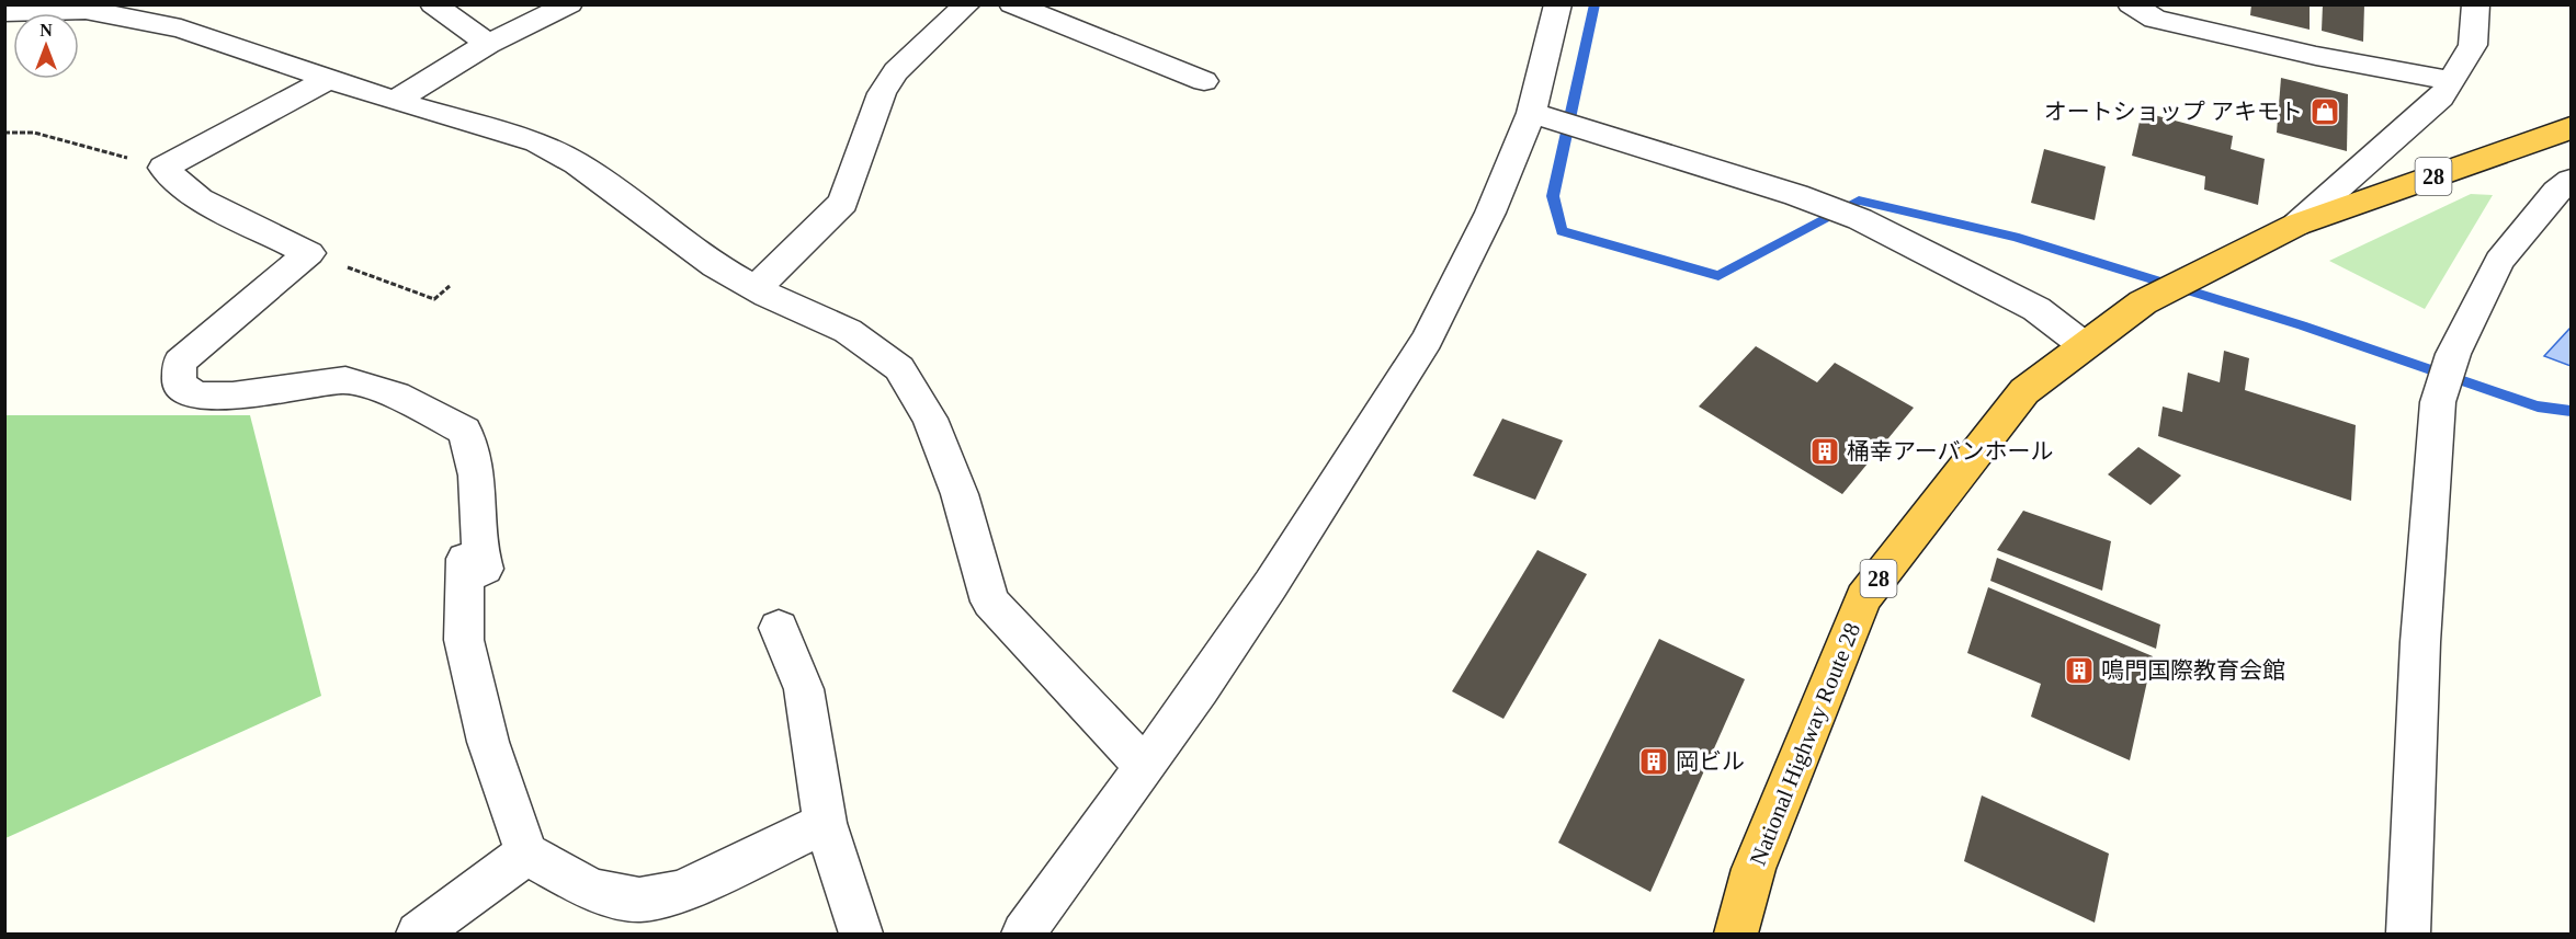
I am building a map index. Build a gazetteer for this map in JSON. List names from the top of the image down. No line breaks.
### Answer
{"streets":{"highway":["28","National Highway Route 28"]},"places":{"shop":["オートショップ アキモト"],"building":["桶幸アーバンホール","鳴門国際教育会館","岡ビル"]},"north":"top"}
